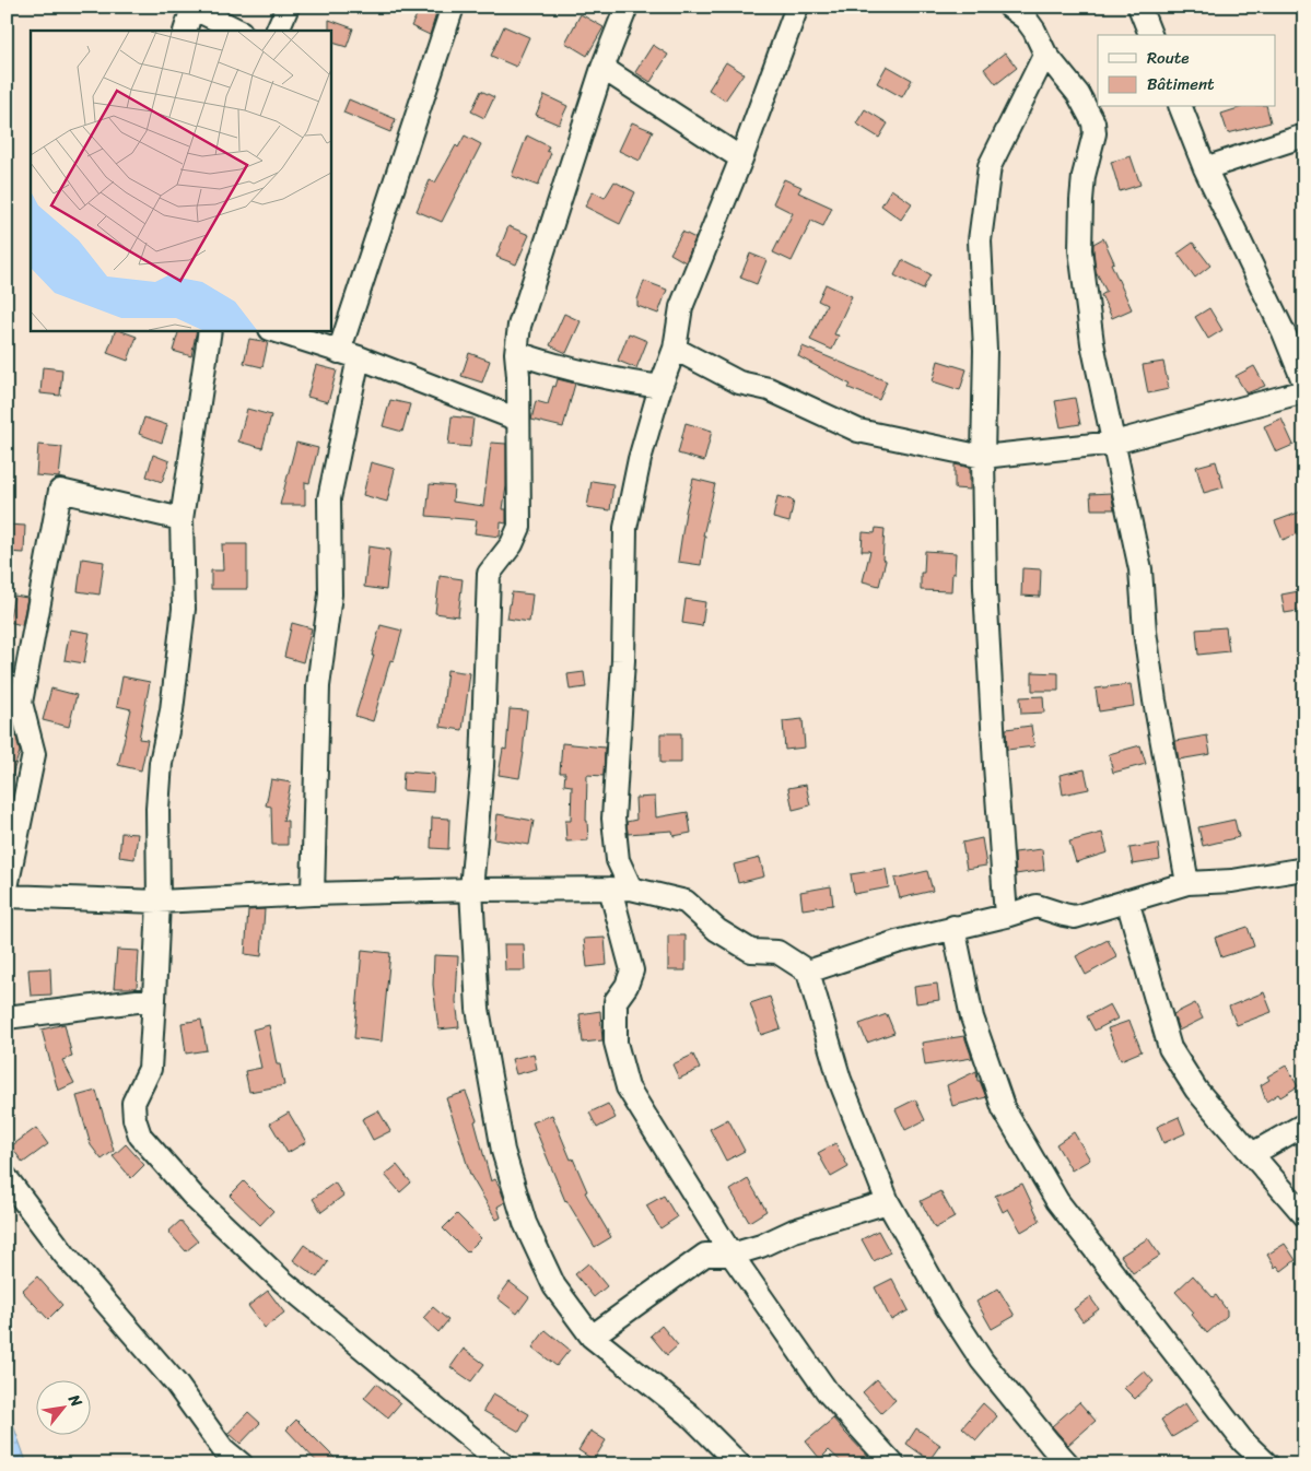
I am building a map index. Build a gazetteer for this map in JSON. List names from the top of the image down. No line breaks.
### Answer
{"legend":["Route","Bâtiment"],"north":"top right"}
